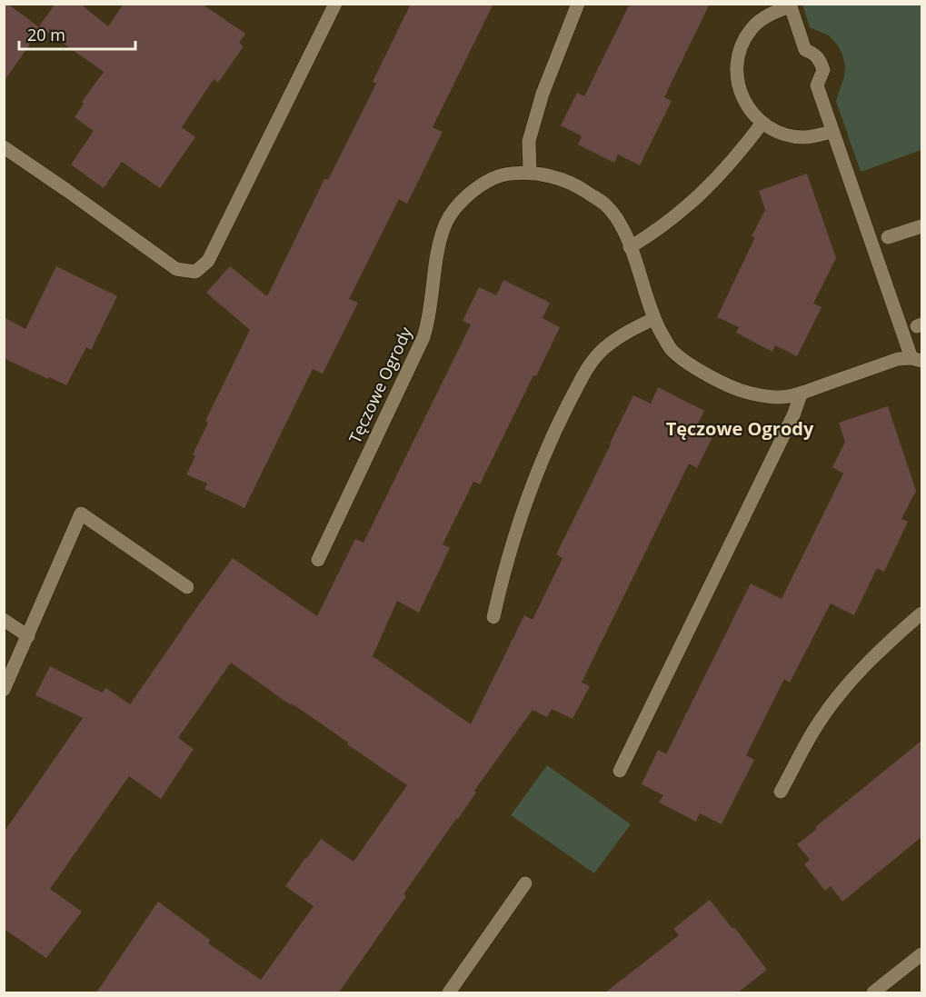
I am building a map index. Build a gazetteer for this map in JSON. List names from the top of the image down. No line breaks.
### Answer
{"streets":{"street":["Tęczowe Ogrody"]},"districts":["Tęczowe Ogrody"],"scale_bar":"20 m"}
